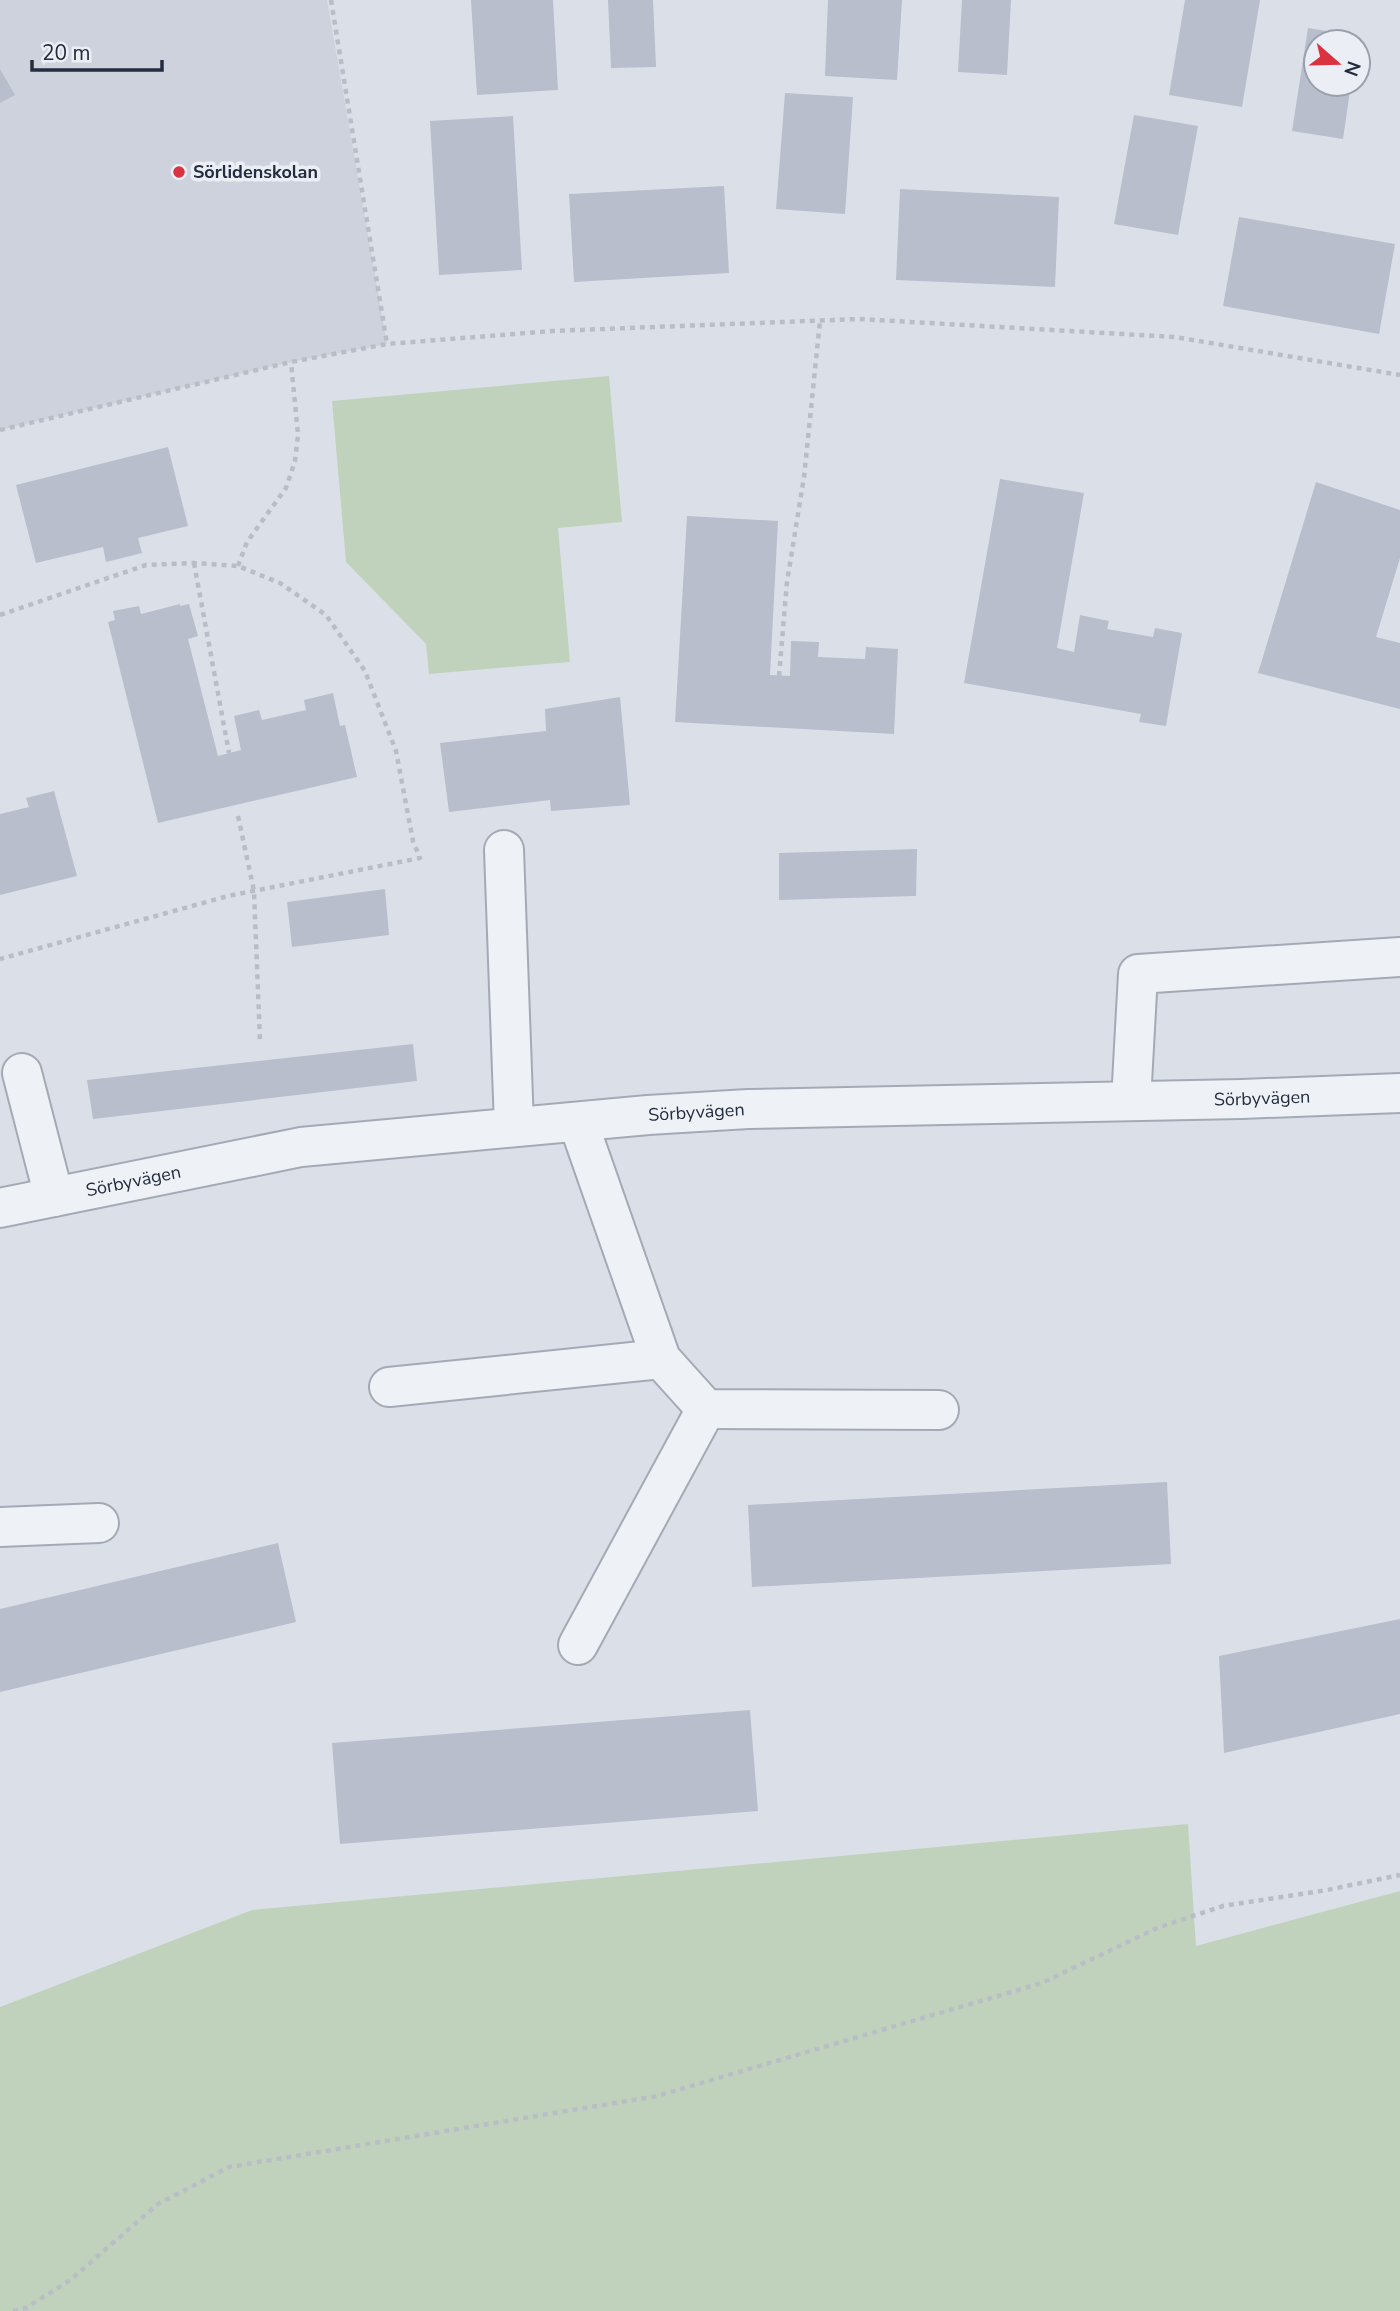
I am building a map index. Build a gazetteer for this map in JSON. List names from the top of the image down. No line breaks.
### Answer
{"streets":{"street":["Sörbyvägen"]},"places":["Sörlidenskolan"],"scale_bar":"20 m","north":"right"}
